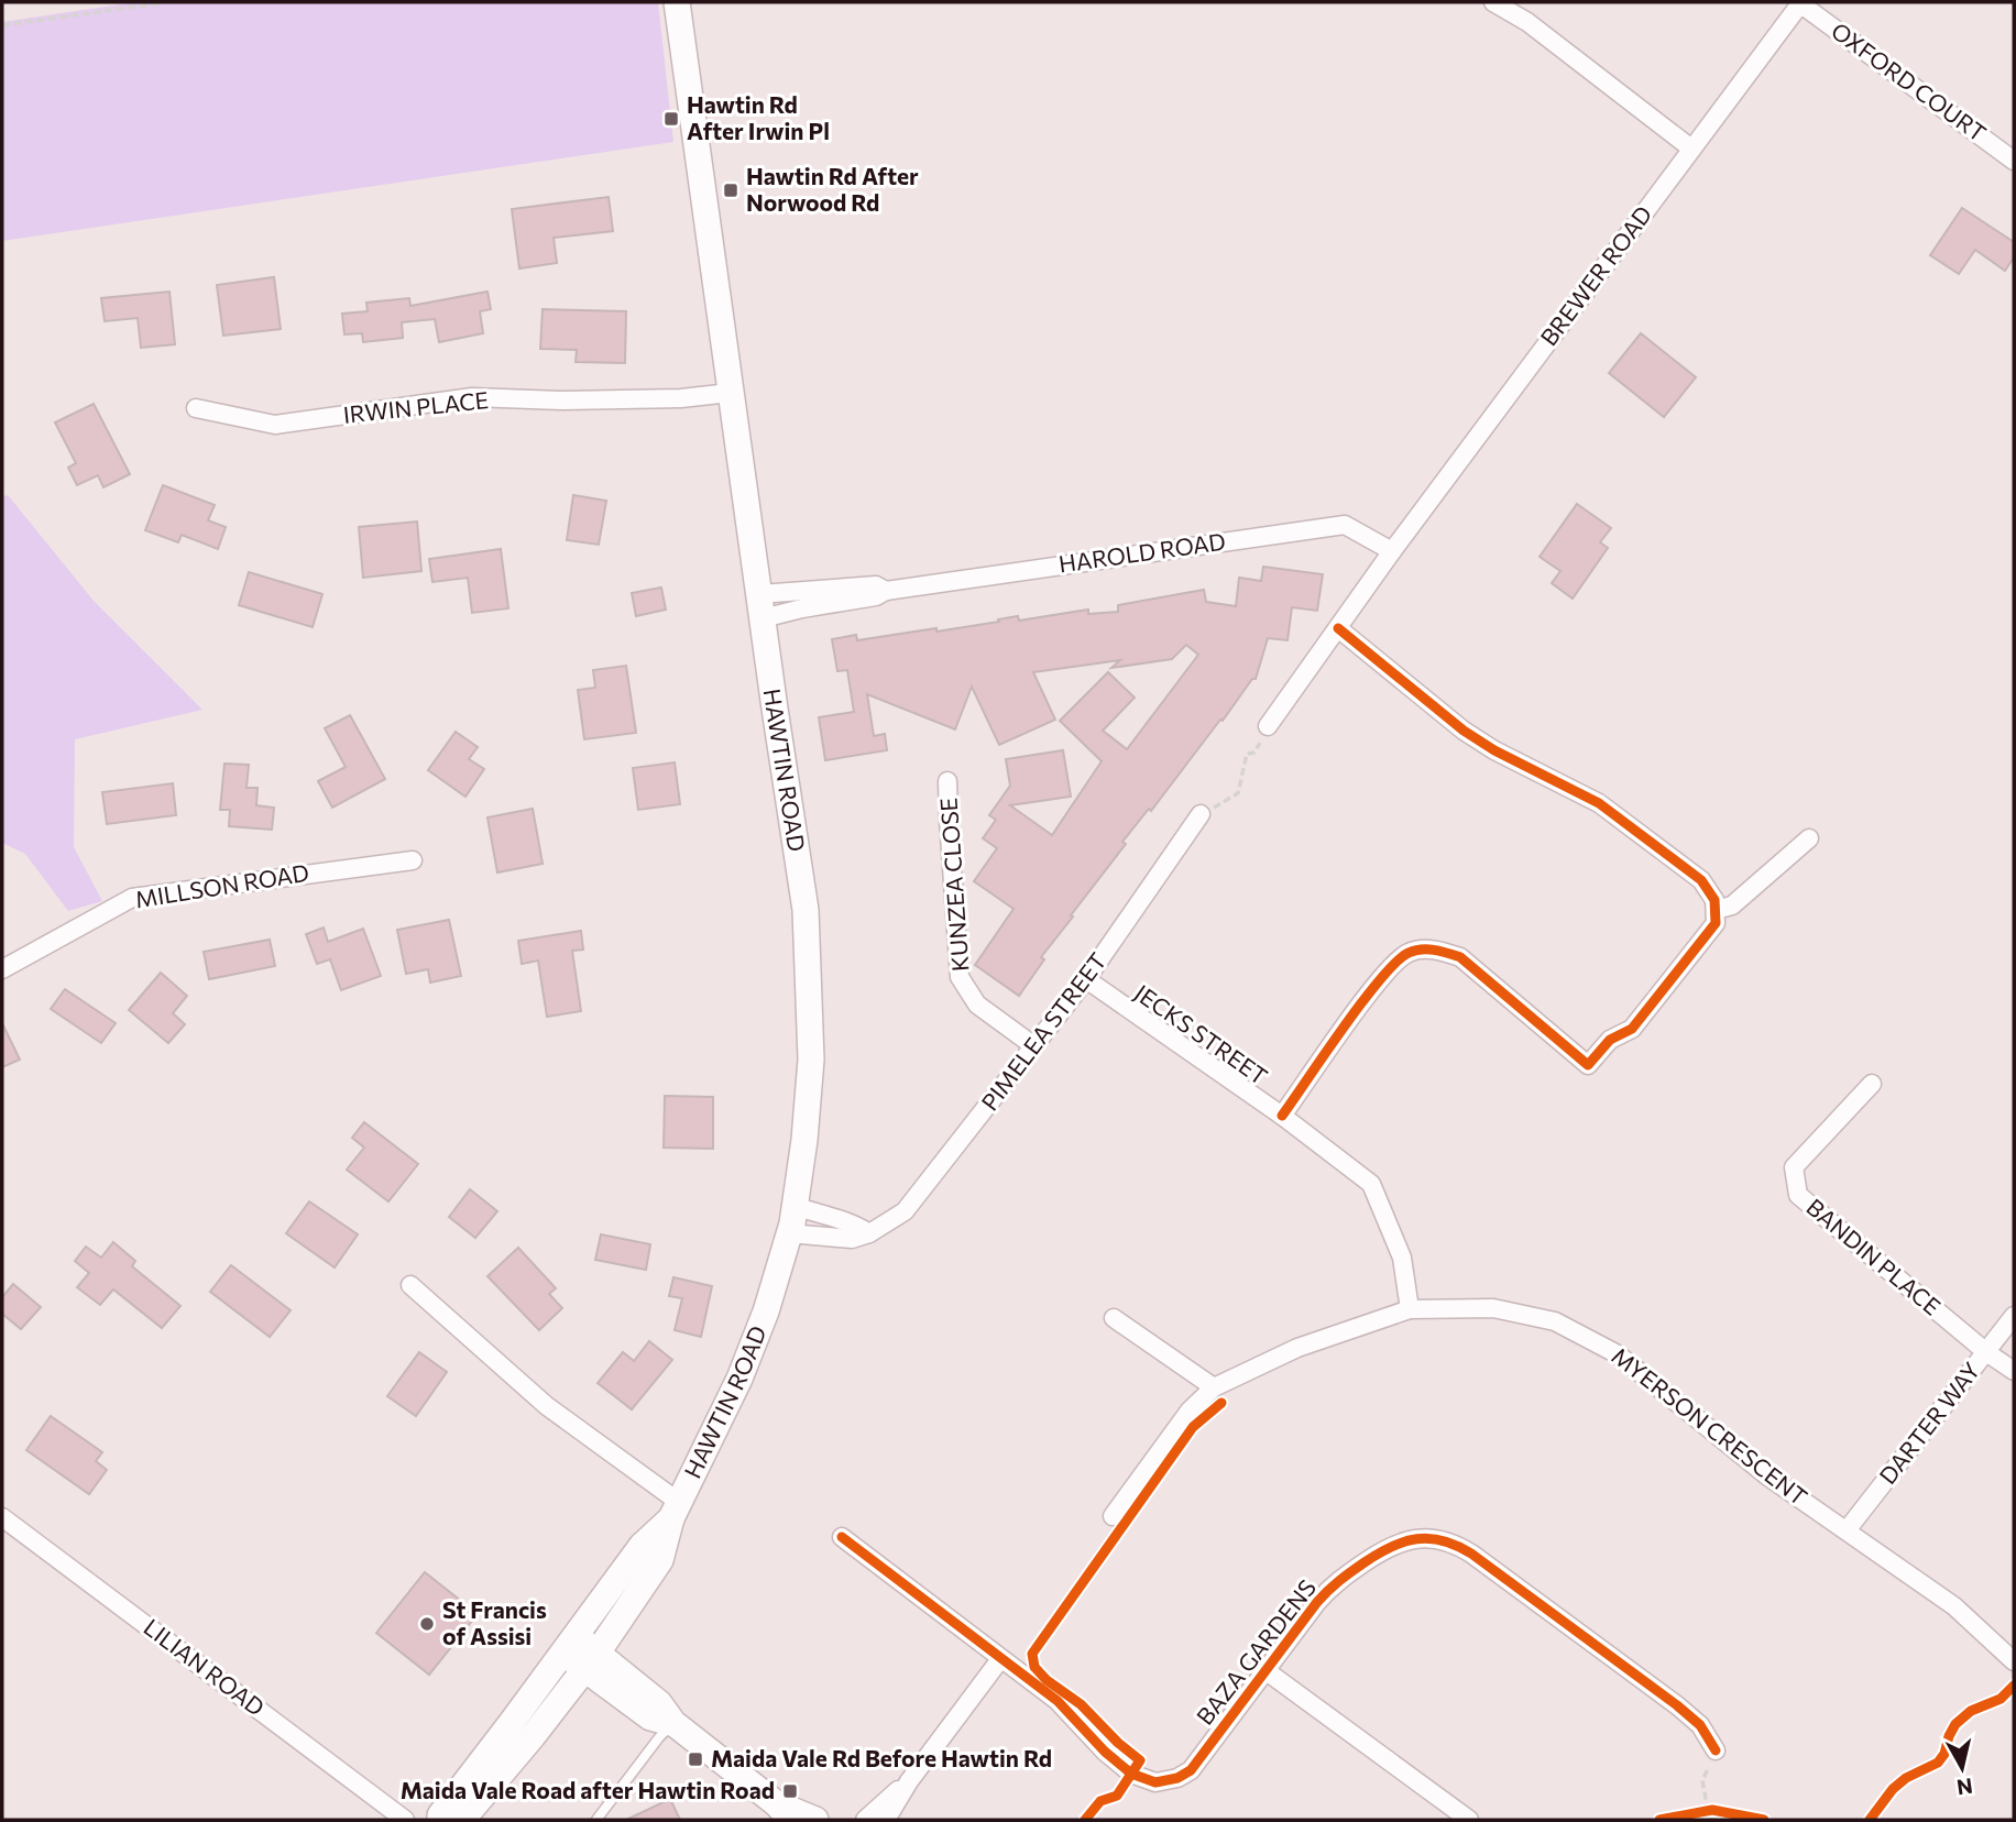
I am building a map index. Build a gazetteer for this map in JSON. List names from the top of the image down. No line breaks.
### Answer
{"streets":{"main road":["HAWTIN ROAD"],"street":["OXFORD COURT","BREWER ROAD","IRWIN PLACE","HAROLD ROAD","KUNZEA CLOSE","MILLSON ROAD","PIMELEA STREET","JECKS STREET","BANDIN PLACE","DARTER WAY","MYERSON CRESCENT","BAZA GARDENS","LILIAN ROAD"]},"crossings":[["OXFORD COURT","BREWER ROAD"],["BREWER ROAD","HAROLD ROAD"],["IRWIN PLACE","HAWTIN ROAD"],["HAROLD ROAD","HAWTIN ROAD"],["HAWTIN ROAD","PIMELEA STREET"],["KUNZEA CLOSE","PIMELEA STREET"],["PIMELEA STREET","JECKS STREET"],["JECKS STREET","MYERSON CRESCENT"],["BANDIN PLACE","DARTER WAY"],["DARTER WAY","MYERSON CRESCENT"]],"places":{"transit":["Hawtin Rd After Irwin Pl","Hawtin Rd After Norwood Rd","Maida Vale Rd Before Hawtin Rd","Maida Vale Road after Hawtin Road"],"other":["St Francis of Assisi"]},"north":"bottom"}
